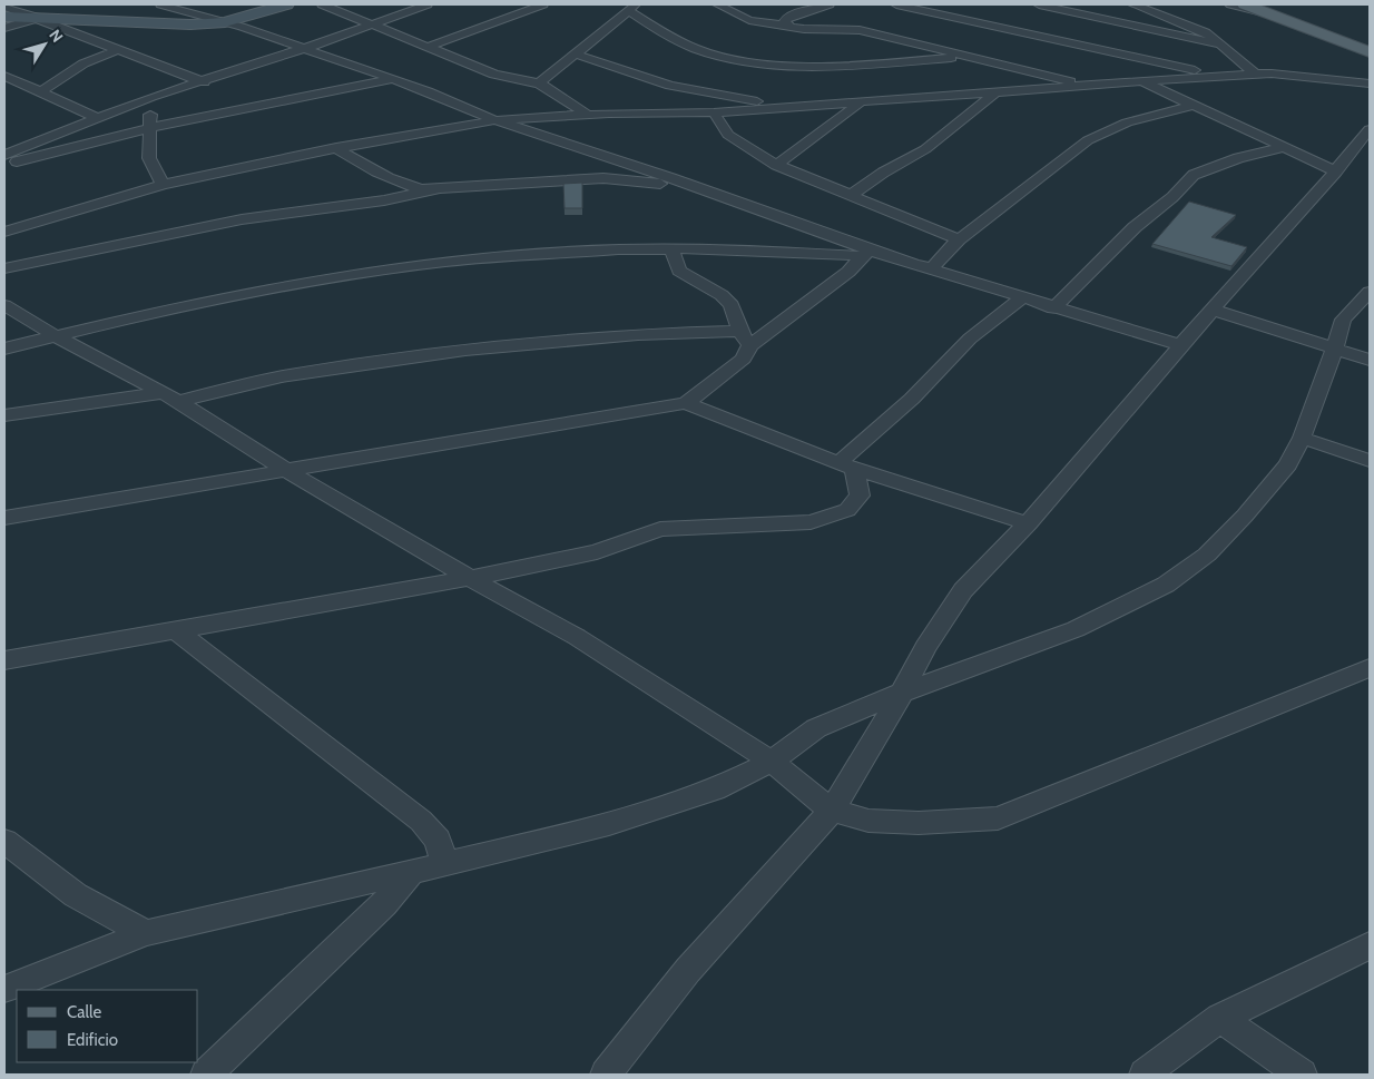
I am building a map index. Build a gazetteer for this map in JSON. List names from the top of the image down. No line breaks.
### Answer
{"legend":["Calle","Edificio"],"north":"top right"}
